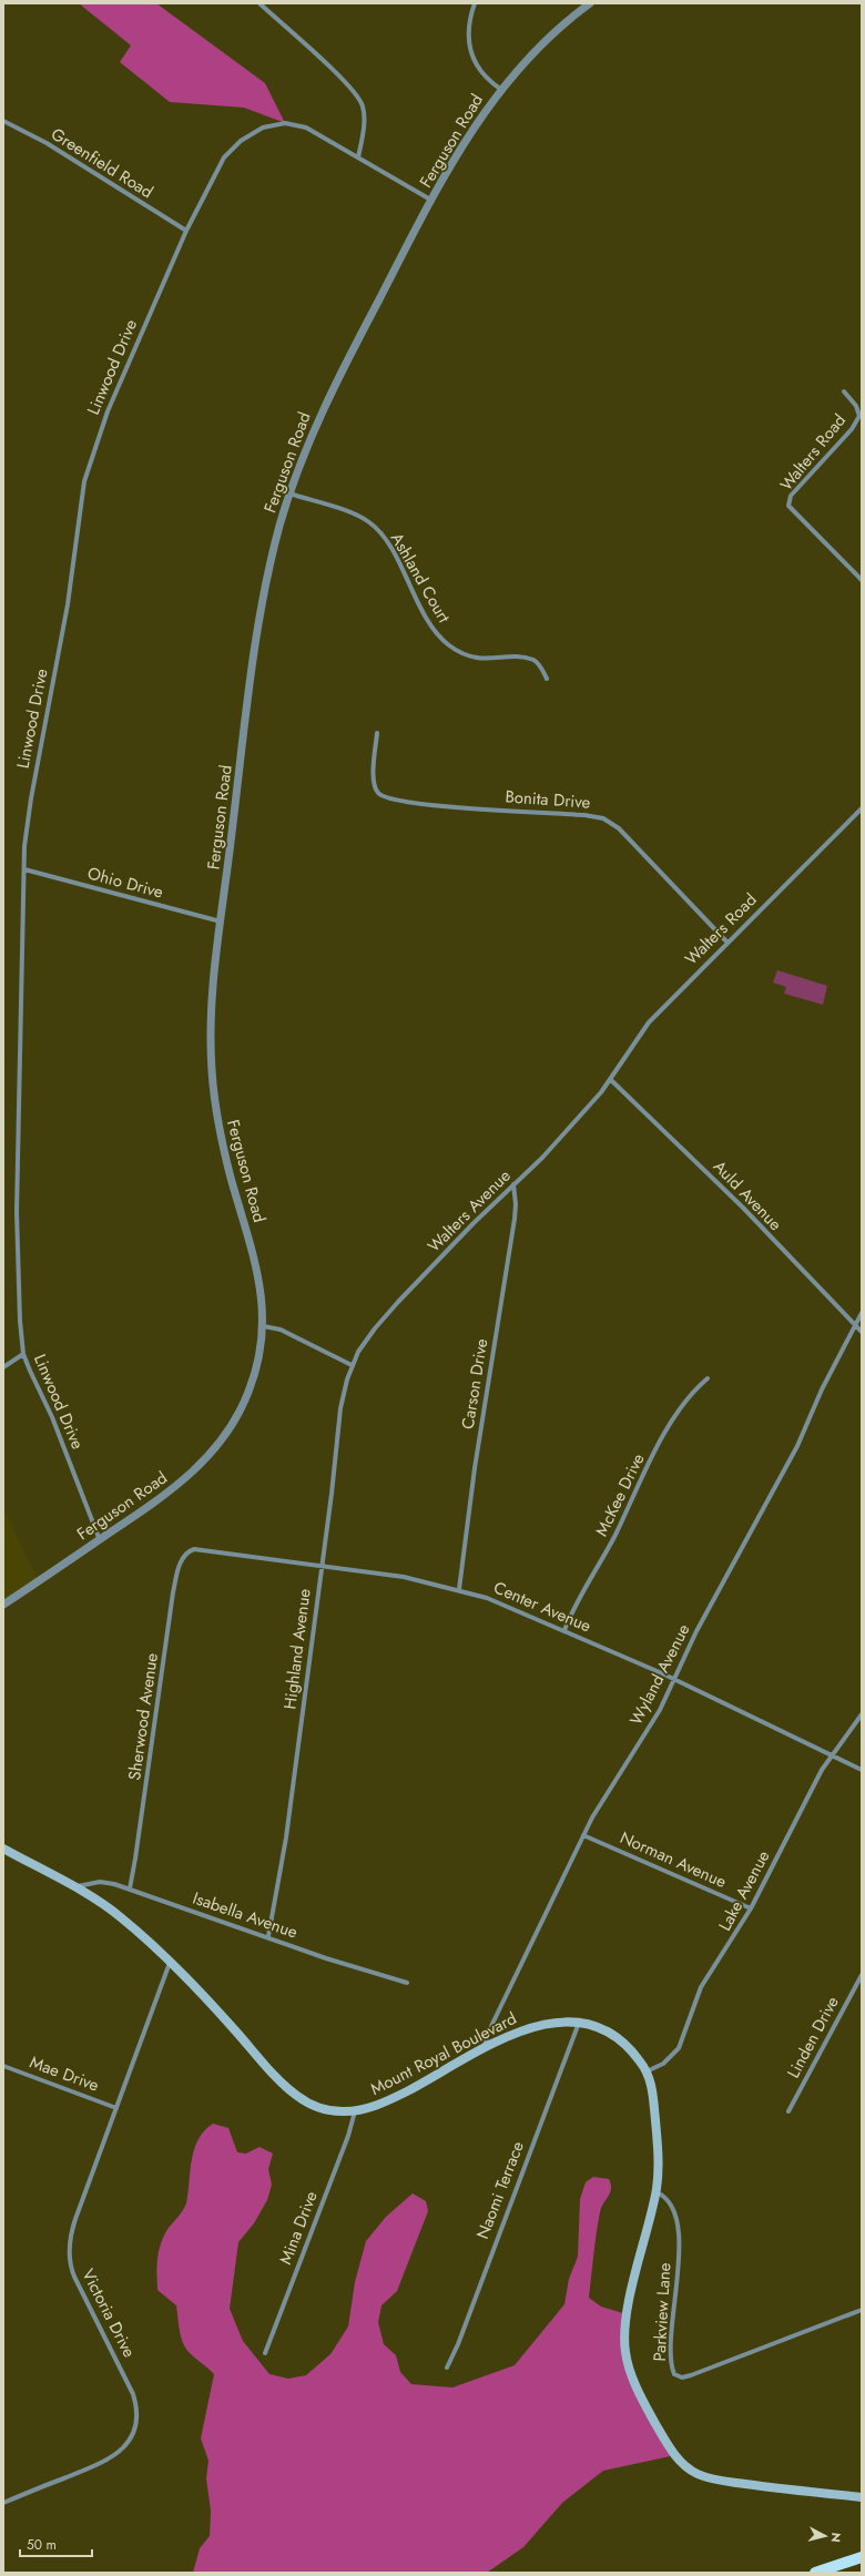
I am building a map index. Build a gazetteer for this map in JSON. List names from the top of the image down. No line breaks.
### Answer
{"streets":{"main road":["Mount Royal Boulevard"],"street":["Ferguson Road","Greenfield Road","Linwood Drive","Walters Road","Ashland Court","Bonita Drive","Ohio Drive","Auld Avenue","Walters Avenue","Carson Drive","McKee Drive","Center Avenue","Highland Avenue","Wyland Avenue","Sherwood Avenue","Norman Avenue","Lake Avenue","Isabella Avenue","Linden Drive","Mae Drive","Naomi Terrace","Mina Drive","Parkview Lane","Victoria Drive"]},"crossings":[["Ferguson Road","Linwood Drive"],["Ferguson Road","Ashland Court"],["Ferguson Road","Ohio Drive"],["Greenfield Road","Linwood Drive"],["Linwood Drive","Ohio Drive"],["Walters Road","Bonita Drive"],["Walters Road","Auld Avenue"],["Walters Road","Walters Avenue"],["Auld Avenue","Walters Avenue"],["Auld Avenue","Wyland Avenue"],["Walters Avenue","Carson Drive"],["Walters Avenue","Highland Avenue"],["Carson Drive","Center Avenue"],["McKee Drive","Center Avenue"],["Center Avenue","Highland Avenue"],["Center Avenue","Wyland Avenue"],["Center Avenue","Sherwood Avenue"],["Center Avenue","Lake Avenue"],["Highland Avenue","Isabella Avenue"],["Wyland Avenue","Norman Avenue"],["Wyland Avenue","Mount Royal Boulevard"],["Sherwood Avenue","Isabella Avenue"],["Norman Avenue","Lake Avenue"],["Lake Avenue","Mount Royal Boulevard"],["Isabella Avenue","Mount Royal Boulevard"],["Mount Royal Boulevard","Naomi Terrace"],["Mount Royal Boulevard","Mina Drive"],["Mount Royal Boulevard","Parkview Lane"],["Mount Royal Boulevard","Victoria Drive"],["Mae Drive","Victoria Drive"]],"scale_bar":"50 m","north":"right"}
